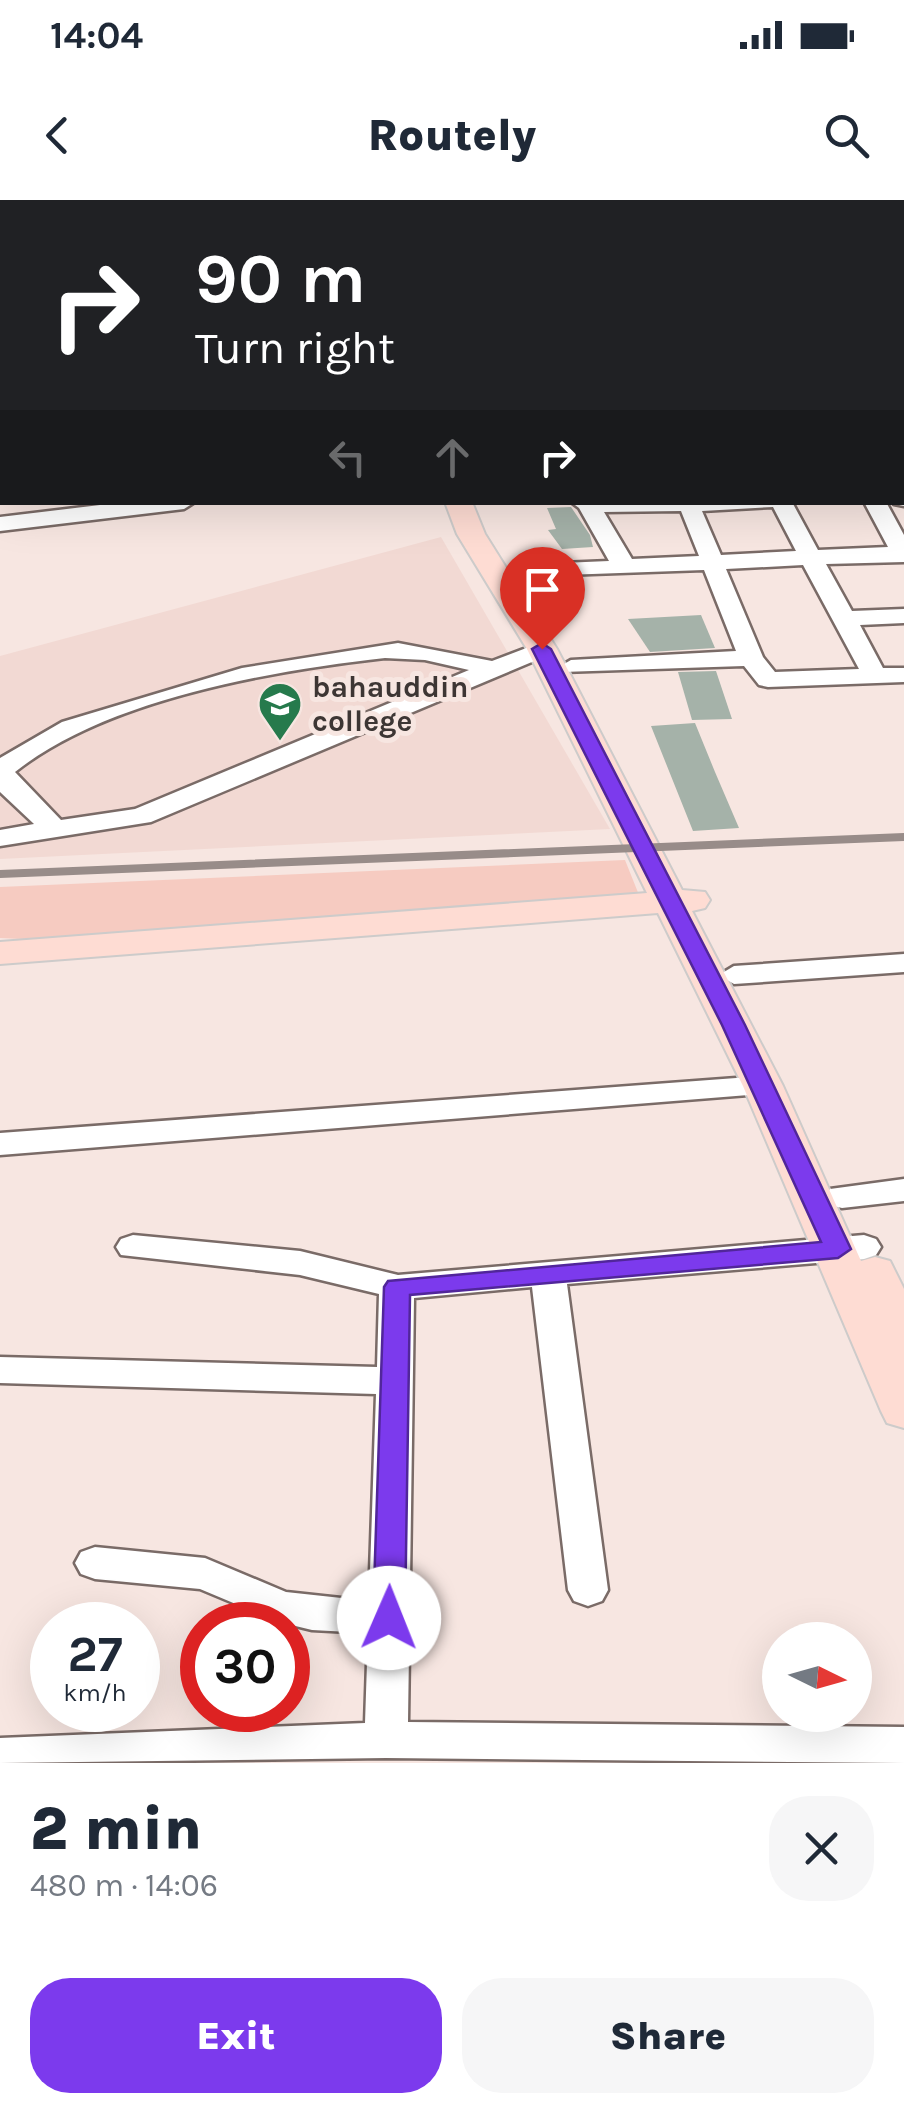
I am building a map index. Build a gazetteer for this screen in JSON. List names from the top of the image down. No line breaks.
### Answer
{"places":{"school or university":["bahauddin college"]},"north":"right","page":{"status":"14:04","header":"Routely","turn":["90 m","Turn right"],"speed":"27 km/h","limit":"30","heading":["2 min","480 m · 14:06"],"buttons":["Exit","Share"]}}
